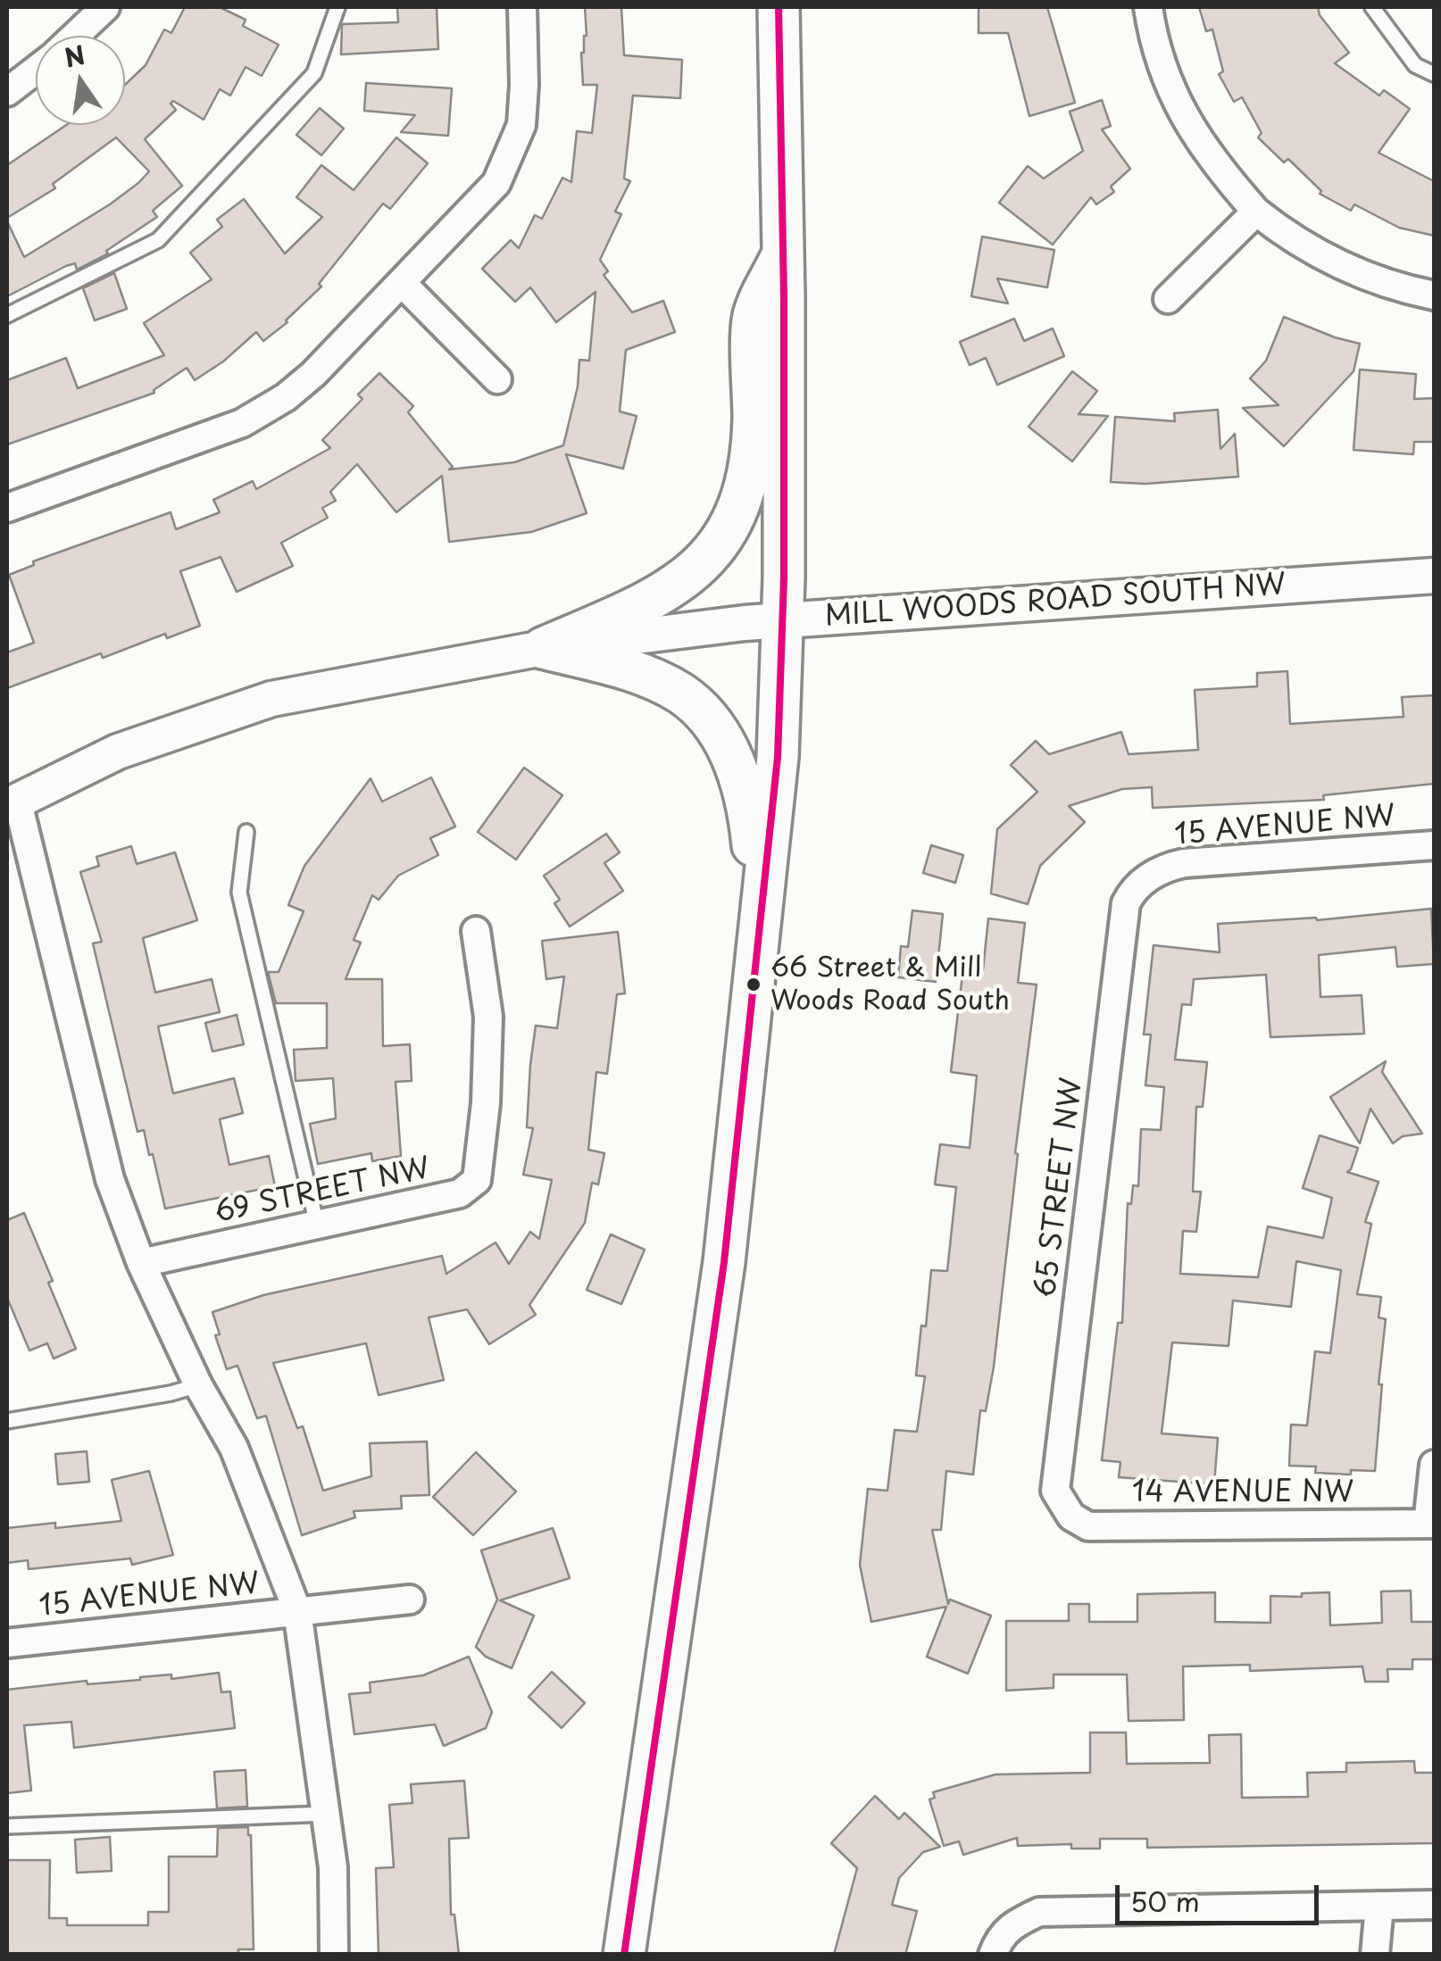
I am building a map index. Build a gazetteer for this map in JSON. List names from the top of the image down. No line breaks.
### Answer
{"streets":{"street":["MILL WOODS ROAD SOUTH NW","15 AVENUE NW","65 STREET NW","69 STREET NW","14 AVENUE NW"]},"crossings":[["15 AVENUE NW","65 STREET NW"],["65 STREET NW","14 AVENUE NW"]],"places":["66 Street & Mill Woods Road South"],"scale_bar":"50 m","north":"top"}
